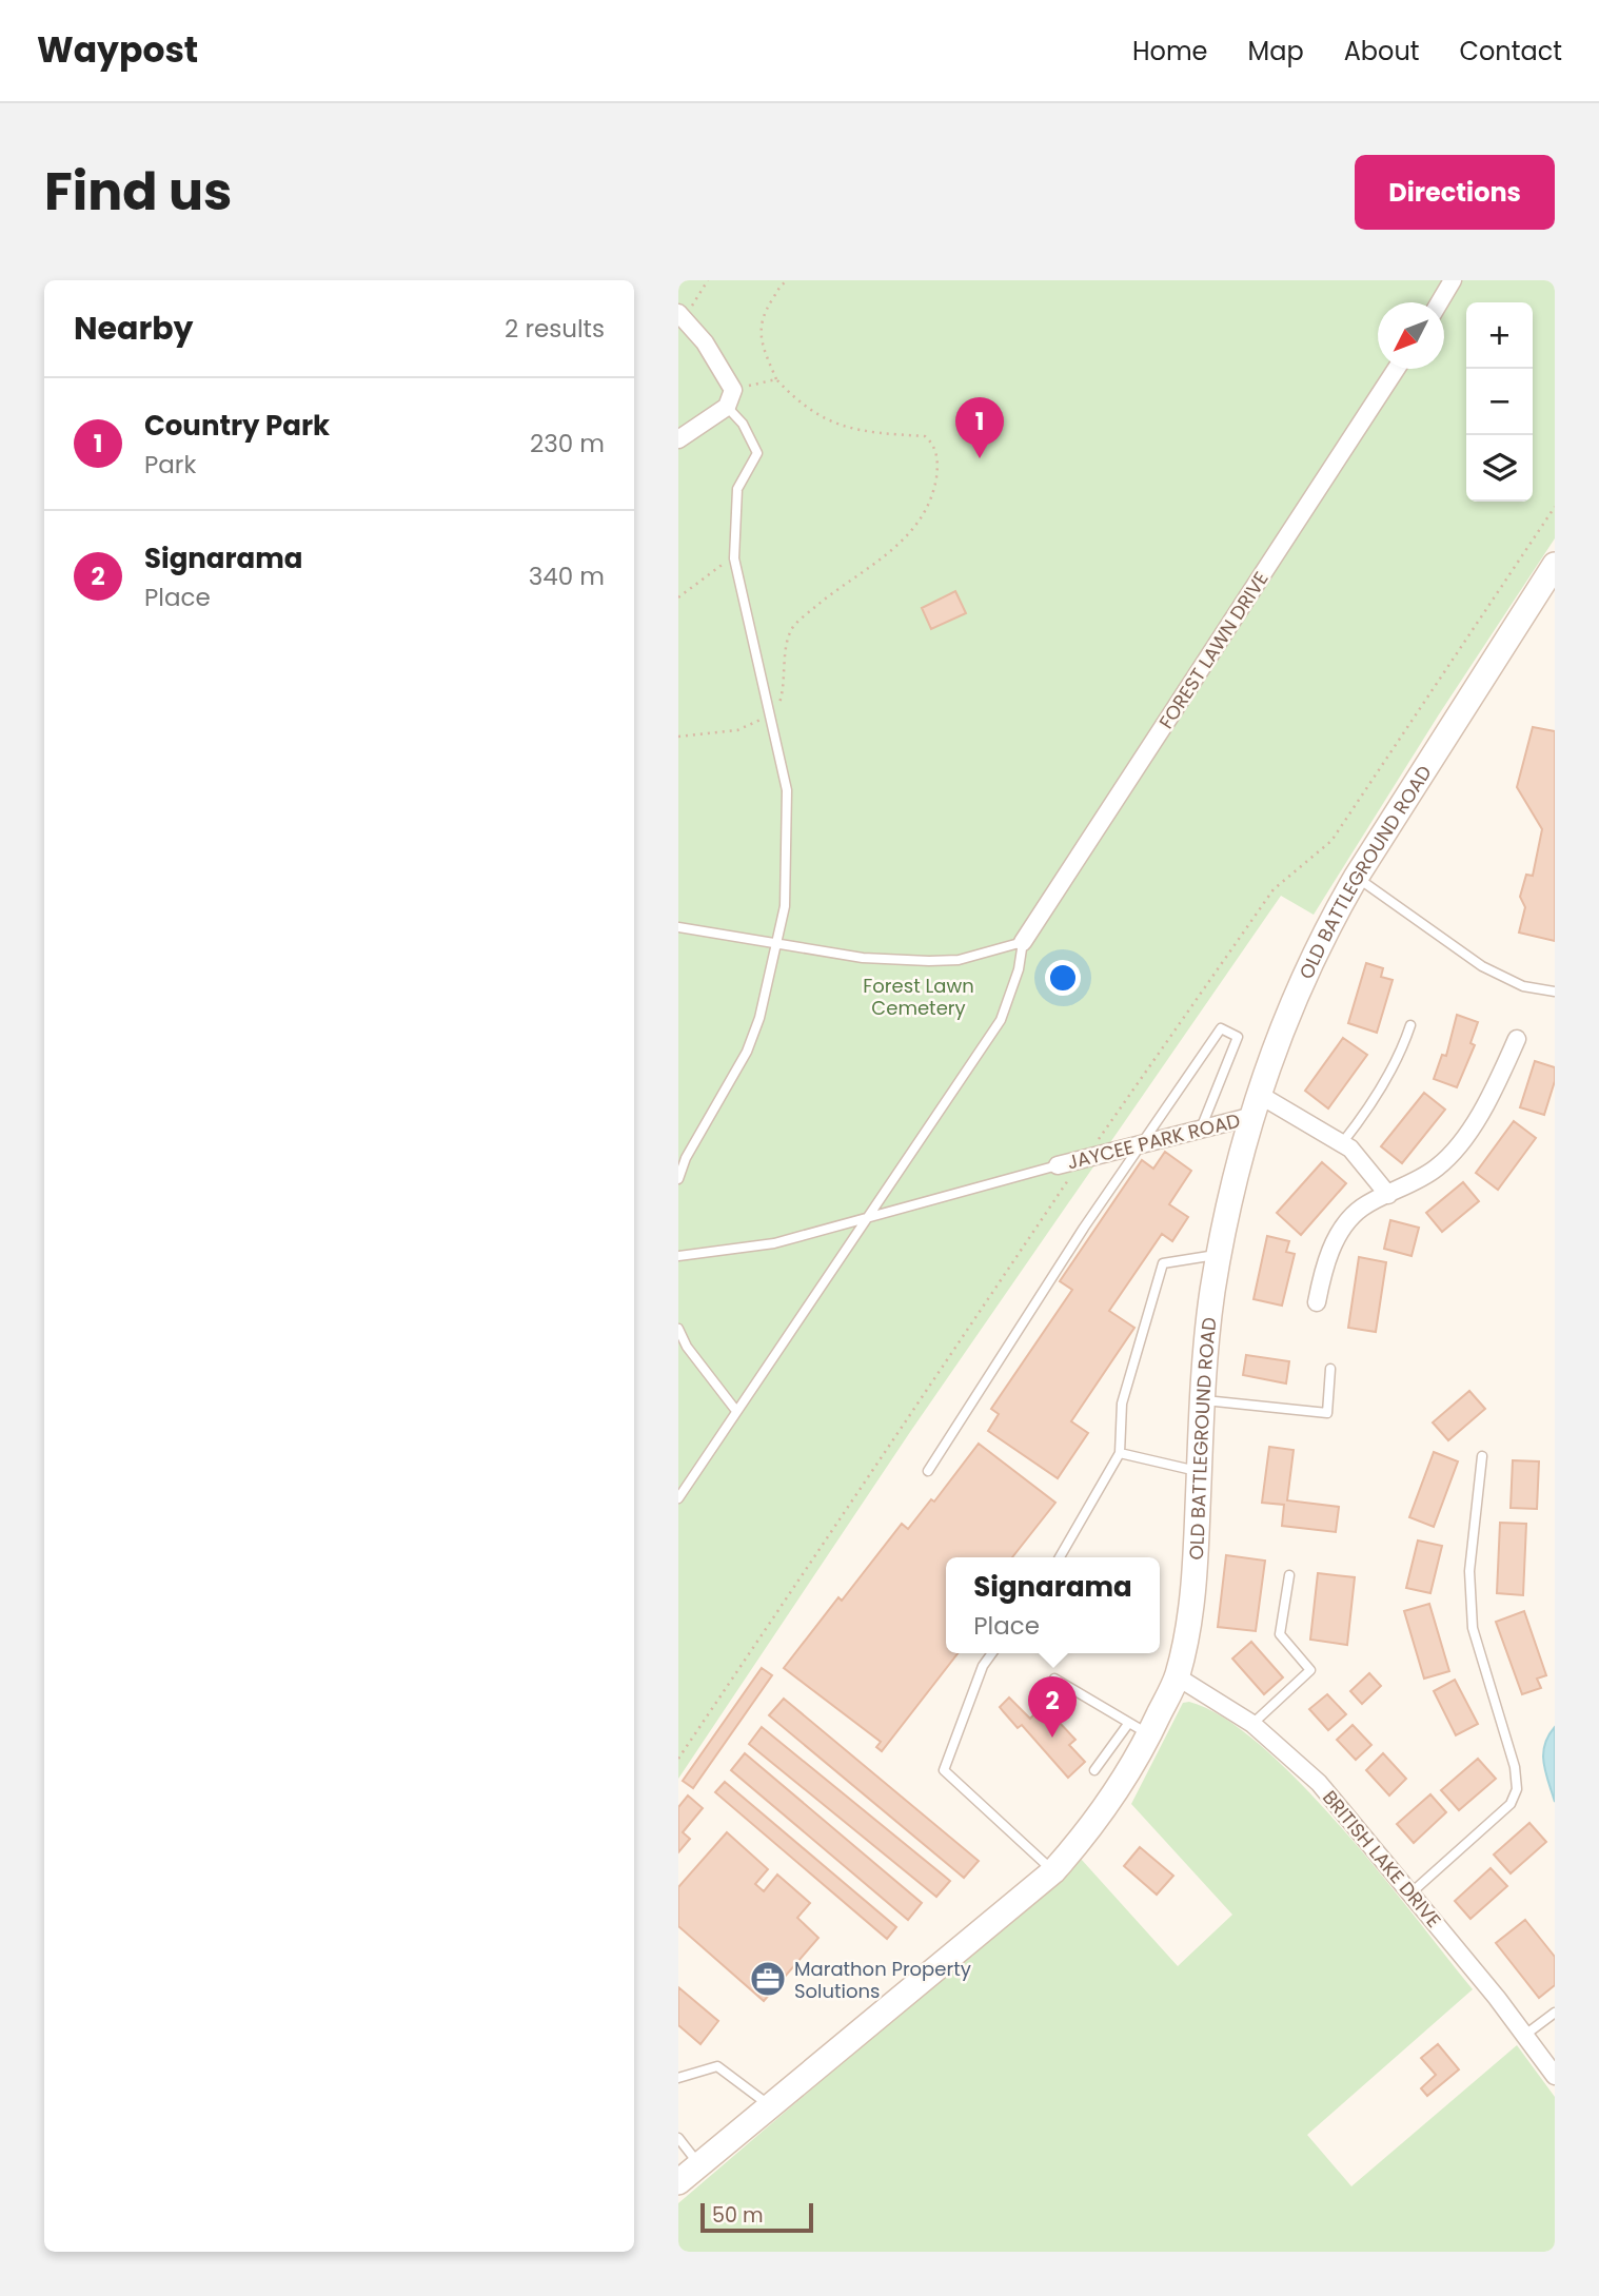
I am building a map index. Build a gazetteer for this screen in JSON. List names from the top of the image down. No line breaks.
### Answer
{"streets":{"street":["FOREST LAWN DRIVE","OLD BATTLEGROUND ROAD","JAYCEE PARK ROAD","BRITISH LAKE DRIVE"]},"crossings":[["OLD BATTLEGROUND ROAD","JAYCEE PARK ROAD"],["OLD BATTLEGROUND ROAD","BRITISH LAKE DRIVE"]],"parks":["Forest Lawn Cemetery"],"places":{"office":["Marathon Property Solutions"]},"scale_bar":"50 m","north":"bottom left","page":{"header":"Waypost","nav":["Home","Map","About","Contact"],"title":"Find us","buttons":"Directions","heading":["Nearby","2 results"],"map_buttons":["+","−"],"list":[{"mark":"1","name":"Country Park","note":"Park","value":"230 m"},{"mark":"2","name":"Signarama","note":"Place","value":"340 m"}],"pins":["1","2"],"popup":["Signarama","Place"],"scale":"50 m"}}
